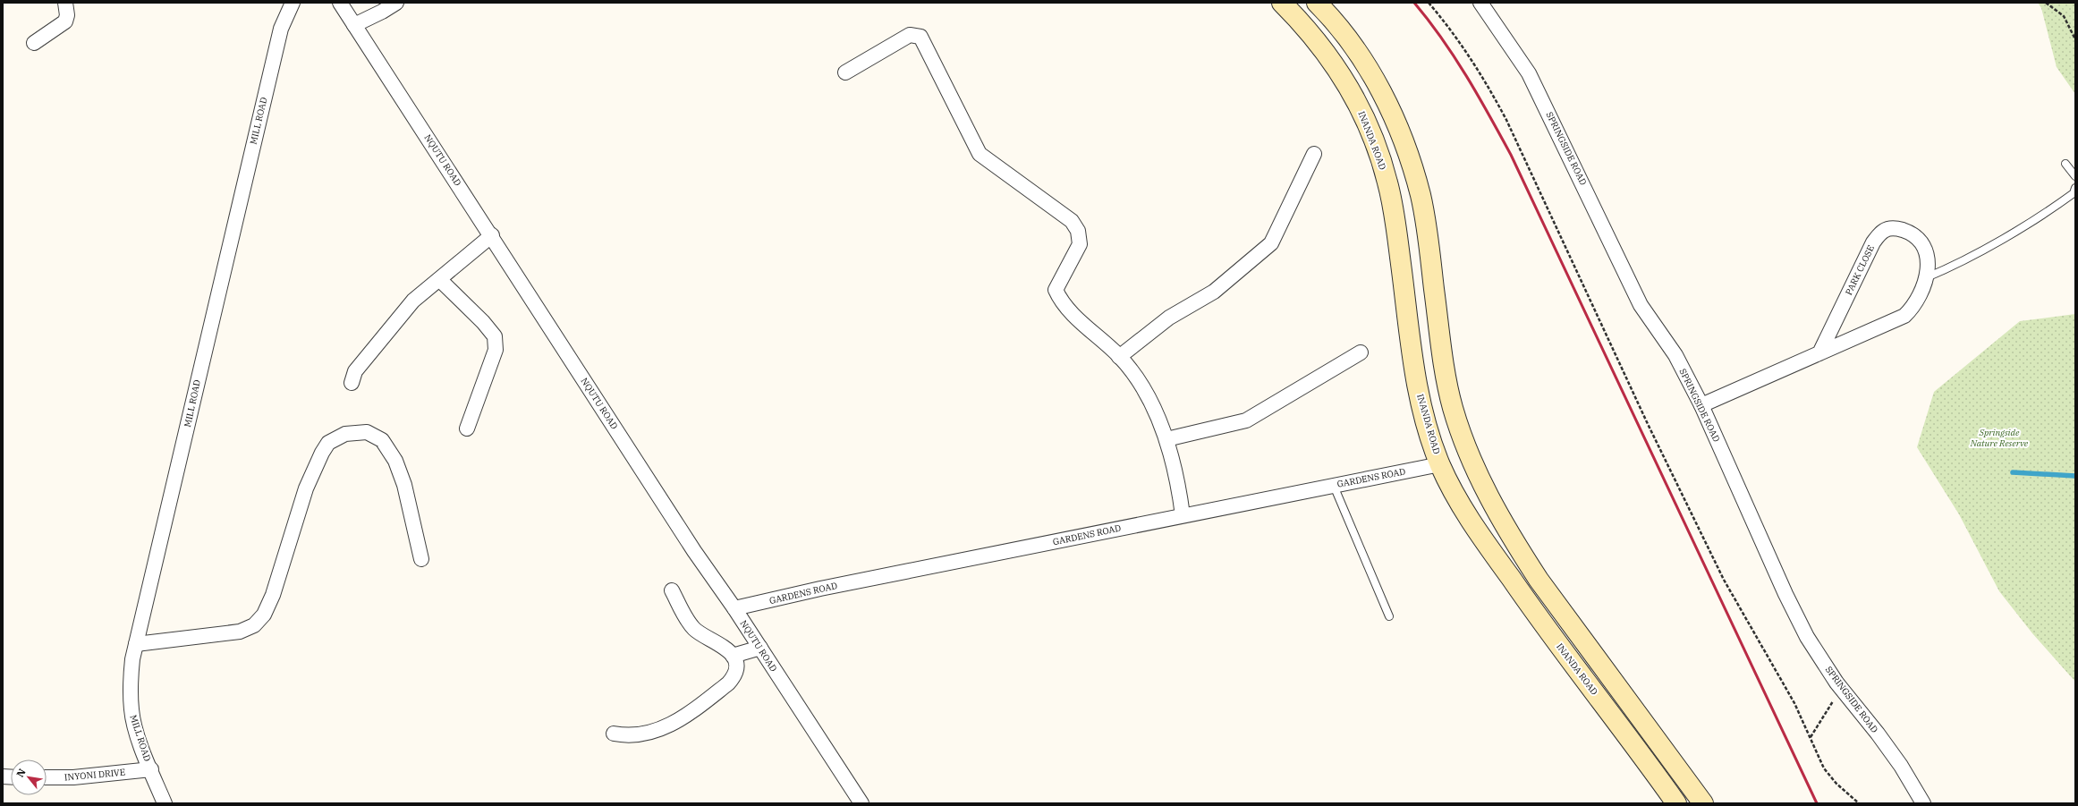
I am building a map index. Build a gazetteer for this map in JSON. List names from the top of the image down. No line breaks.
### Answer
{"streets":{"main road":["INANDA ROAD"],"street":["MILL ROAD","SPRINGSIDE ROAD","NQUTU ROAD","PARK CLOSE","GARDENS ROAD","INYONI DRIVE"]},"crossings":[["MILL ROAD","INYONI DRIVE"],["INANDA ROAD","GARDENS ROAD"],["SPRINGSIDE ROAD","PARK CLOSE"],["NQUTU ROAD","GARDENS ROAD"]],"parks":["Springside Nature Reserve"],"north":"top left"}
